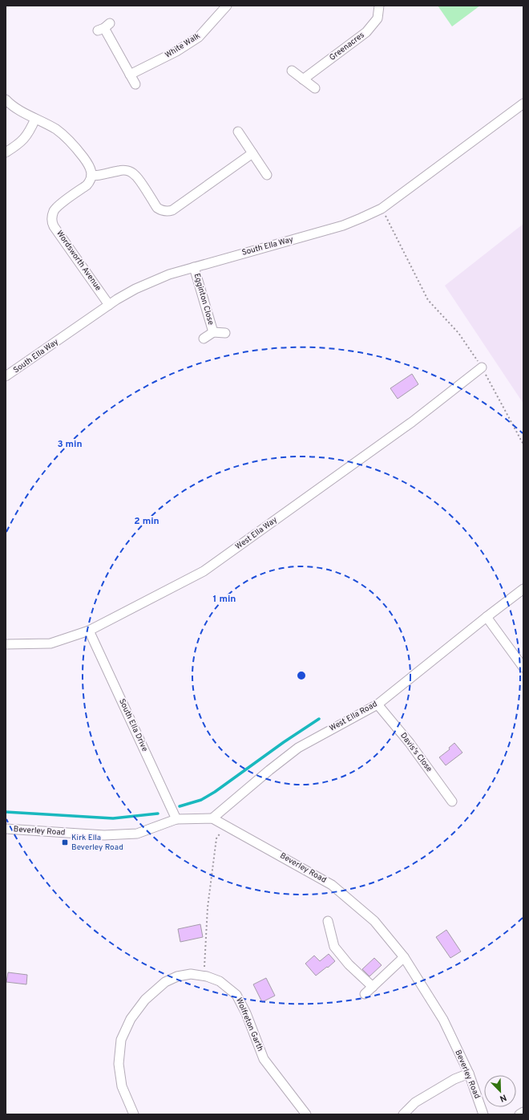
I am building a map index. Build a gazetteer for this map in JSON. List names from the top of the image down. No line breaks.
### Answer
{"streets":{"street":["White Walk","Greenacres","South Ella Way","Wordsworth Avenue","Egginton Close","West Ella Way","West Ella Road","South Ella Drive","Davis's Close","Beverley Road","Wolfreton Garth"]},"crossings":[["South Ella Way","Wordsworth Avenue"],["South Ella Way","Egginton Close"],["West Ella Way","South Ella Drive"],["West Ella Road","Davis's Close"],["West Ella Road","Beverley Road"],["South Ella Drive","Beverley Road"]],"places":{"transit":["Kirk Ella Beverley Road"]},"north":"bottom right","rings":["3 min","2 min","1 min"]}
